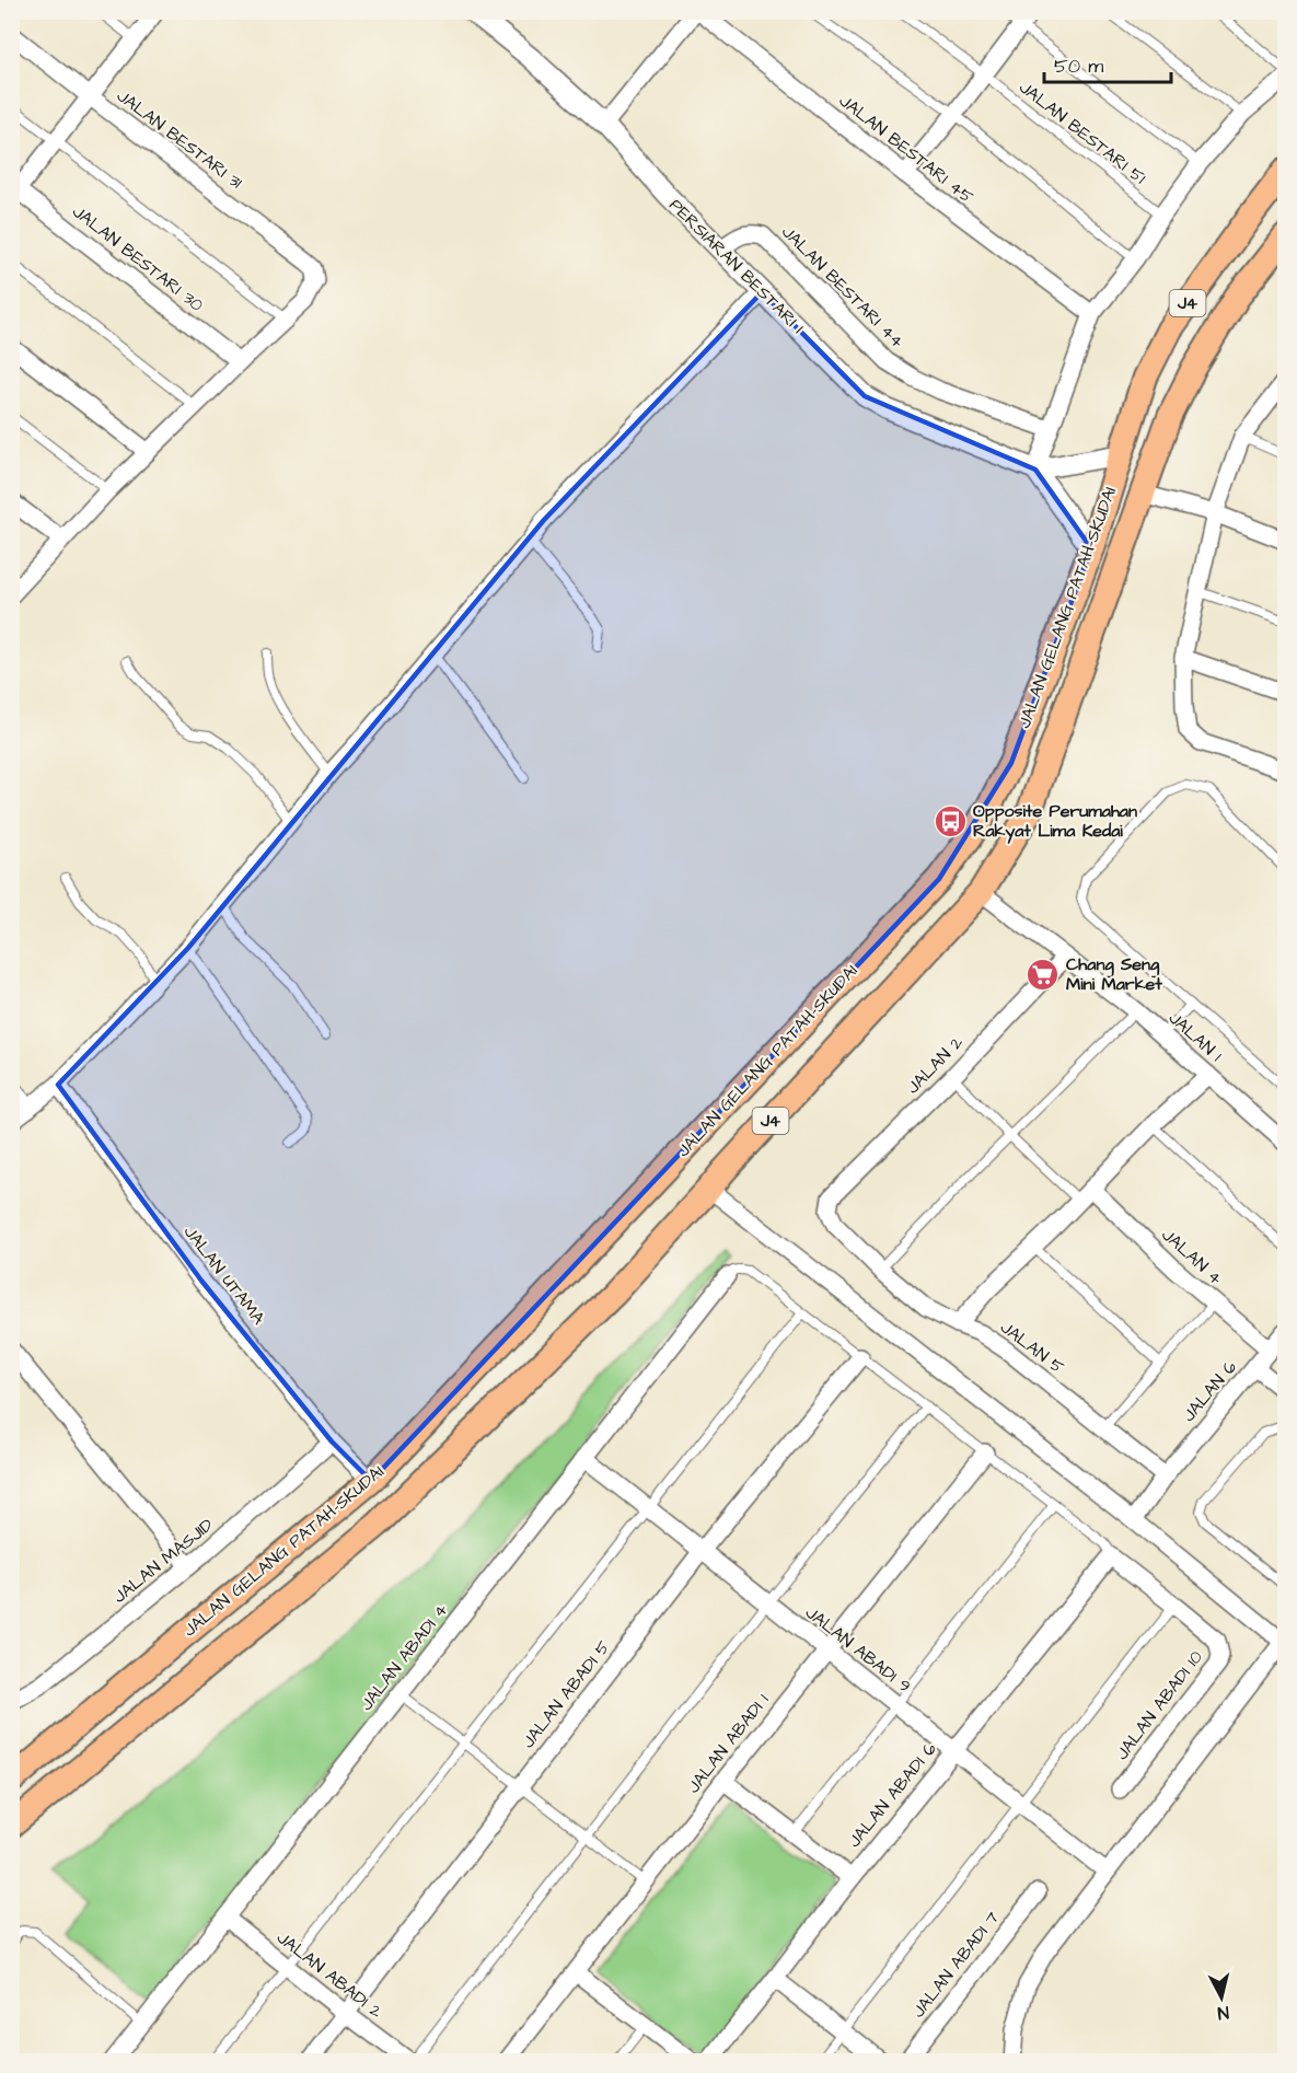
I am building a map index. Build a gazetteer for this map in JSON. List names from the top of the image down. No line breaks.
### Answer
{"streets":{"main road":["J4","JALAN GELANG PATAH-SKUDAI"],"street":["JALAN BESTARI 31","JALAN BESTARI 45","JALAN BESTARI 30","PERSIARAN BESTARI 1","JALAN BESTARI 44","JALAN 1","JALAN 2","JALAN 4","JALAN UTAMA","JALAN 5","JALAN 6","JALAN MASJID","JALAN ABADI 9","JALAN ABADI 4","JALAN ABADI 5","JALAN ABADI 10","JALAN ABADI 1","JALAN ABADI 6","JALAN ABADI 7","JALAN ABADI 2"],"lane":["JALAN BESTARI 51"]},"crossings":[["PERSIARAN BESTARI 1","JALAN BESTARI 44"],["JALAN GELANG PATAH-SKUDAI","JALAN 1"],["JALAN GELANG PATAH-SKUDAI","JALAN UTAMA"],["JALAN 1","JALAN 2"],["JALAN 2","JALAN 5"],["JALAN 4","JALAN 6"],["JALAN UTAMA","JALAN MASJID"],["JALAN 5","JALAN 6"],["JALAN ABADI 9","JALAN ABADI 4"],["JALAN ABADI 9","JALAN ABADI 5"],["JALAN ABADI 9","JALAN ABADI 1"],["JALAN ABADI 9","JALAN ABADI 6"],["JALAN ABADI 4","JALAN ABADI 2"],["JALAN ABADI 5","JALAN ABADI 2"]],"places":{"bus stop":["Opposite Perumahan Rakyat Lima Kedai"],"supermarket":["Chang Seng Mini Market"]},"scale_bar":"50 m","north":"bottom"}
